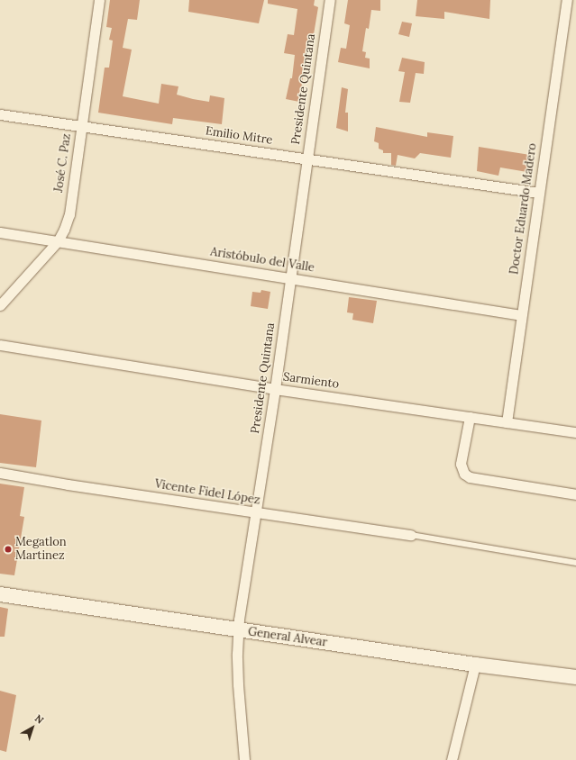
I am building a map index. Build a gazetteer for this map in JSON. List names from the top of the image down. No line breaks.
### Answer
{"streets":{"street":["Presidente Quintana","Emilio Mitre","José C. Paz","Doctor Eduardo Madero","Aristóbulo del Valle","Sarmiento","Vicente Fidel López","General Alvear"]},"crossings":[["Presidente Quintana","Emilio Mitre"],["Presidente Quintana","Aristóbulo del Valle"],["Presidente Quintana","Sarmiento"],["Presidente Quintana","Vicente Fidel López"],["Presidente Quintana","General Alvear"],["Emilio Mitre","José C. Paz"],["Emilio Mitre","Doctor Eduardo Madero"],["José C. Paz","Aristóbulo del Valle"],["Doctor Eduardo Madero","Aristóbulo del Valle"],["Doctor Eduardo Madero","Sarmiento"]],"places":["Megatlon Martinez"],"north":"top right"}
